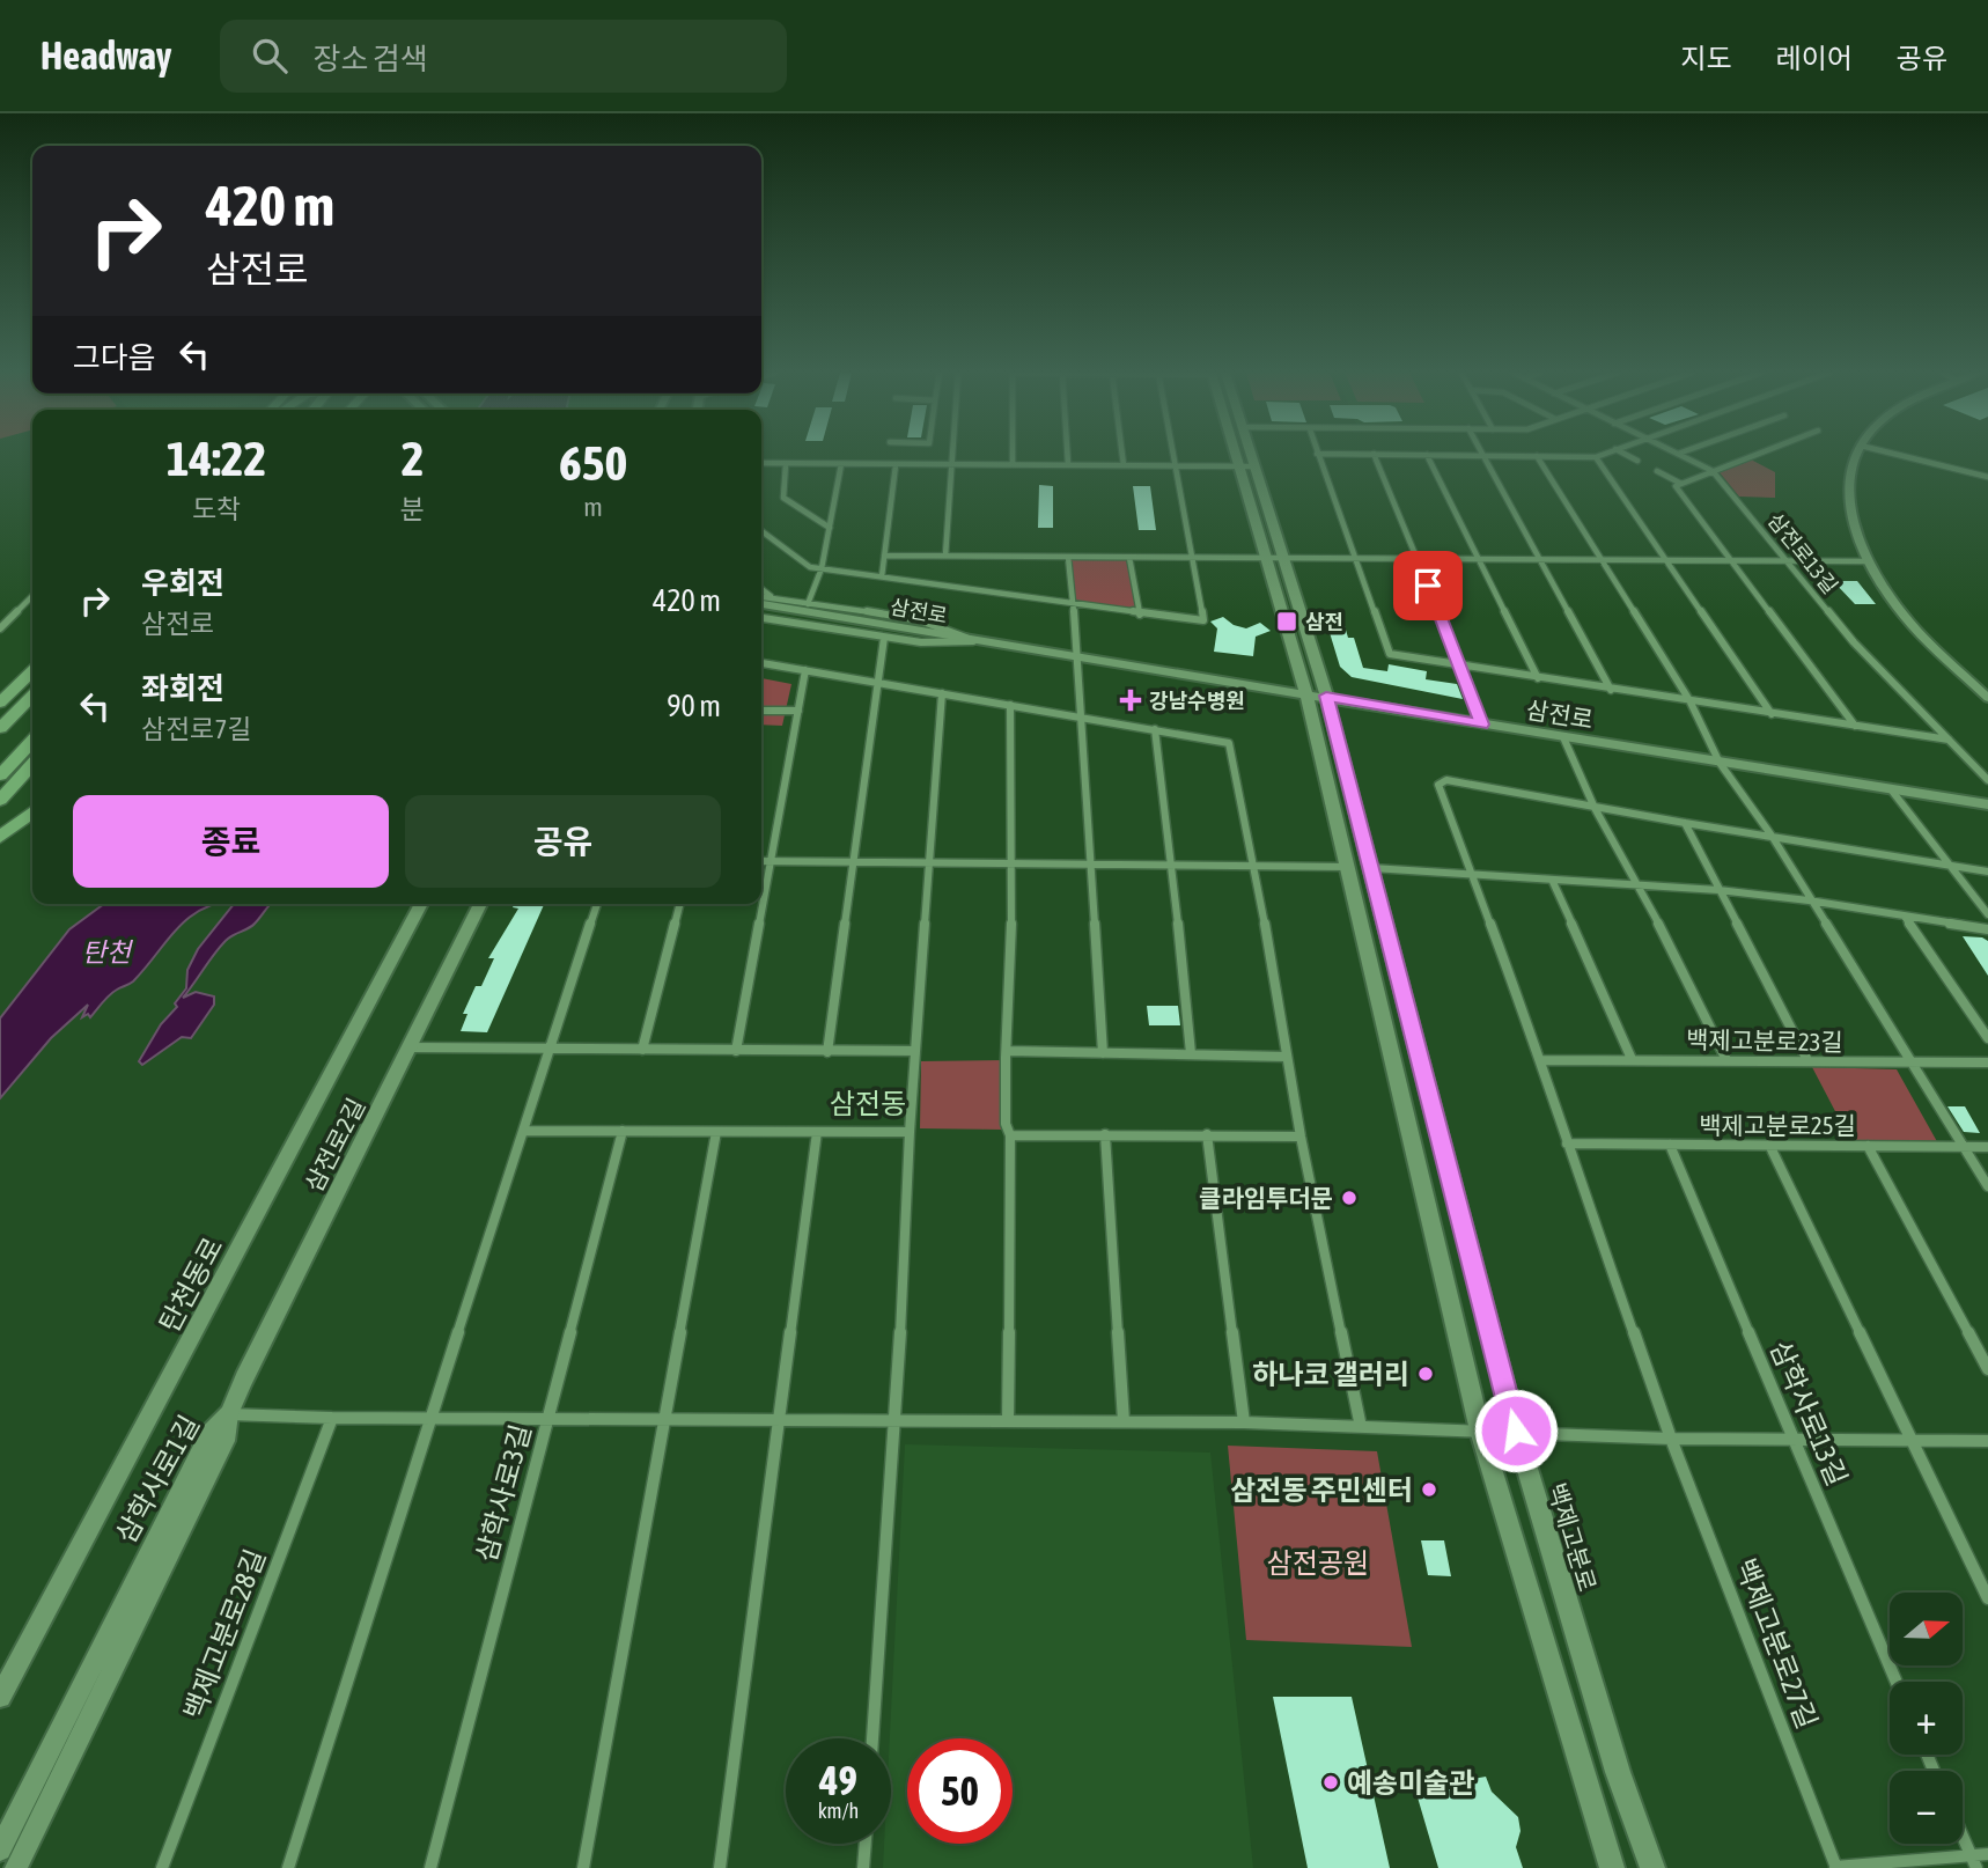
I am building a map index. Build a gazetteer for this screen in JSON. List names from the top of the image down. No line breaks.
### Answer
{"streets":{"main road":["삼전로","백제고분로"],"street":["삼전로13길","백제고분로23길","백제고분로25길","삼전로2길","탄천동로","삼학사로13길","삼학사로1길","삼학사로3길","백제고분로28길","백제고분로27길"]},"crossings":[["삼전로","백제고분로"],["백제고분로23길","백제고분로27길"],["백제고분로25길","삼학사로13길"],["백제고분로25길","백제고분로27길"],["삼전로2길","삼학사로1길"]],"districts":["삼전동"],"water":["탄천"],"parks":["삼전공원"],"places":{"transit":["삼전"],"health":["강남수병원"],"other":["클라임투더문","하나코 갤러리","삼전동 주민센터","예송미술관"]},"north":"right","page":{"header":"Headway","search":"장소 검색","nav":["지도","레이어","공유"],"turn":["420 m","삼전로"],"then":"그다음","eta":["14:22","도착","2","분","650","m"],"list":[{"name":"우회전","note":"삼전로","value":"420 m"},{"name":"좌회전","note":"삼전로7길","value":"90 m"}],"buttons":["종료","공유"],"map_buttons":["+","−"],"speed":"49 km/h","limit":"50"}}
